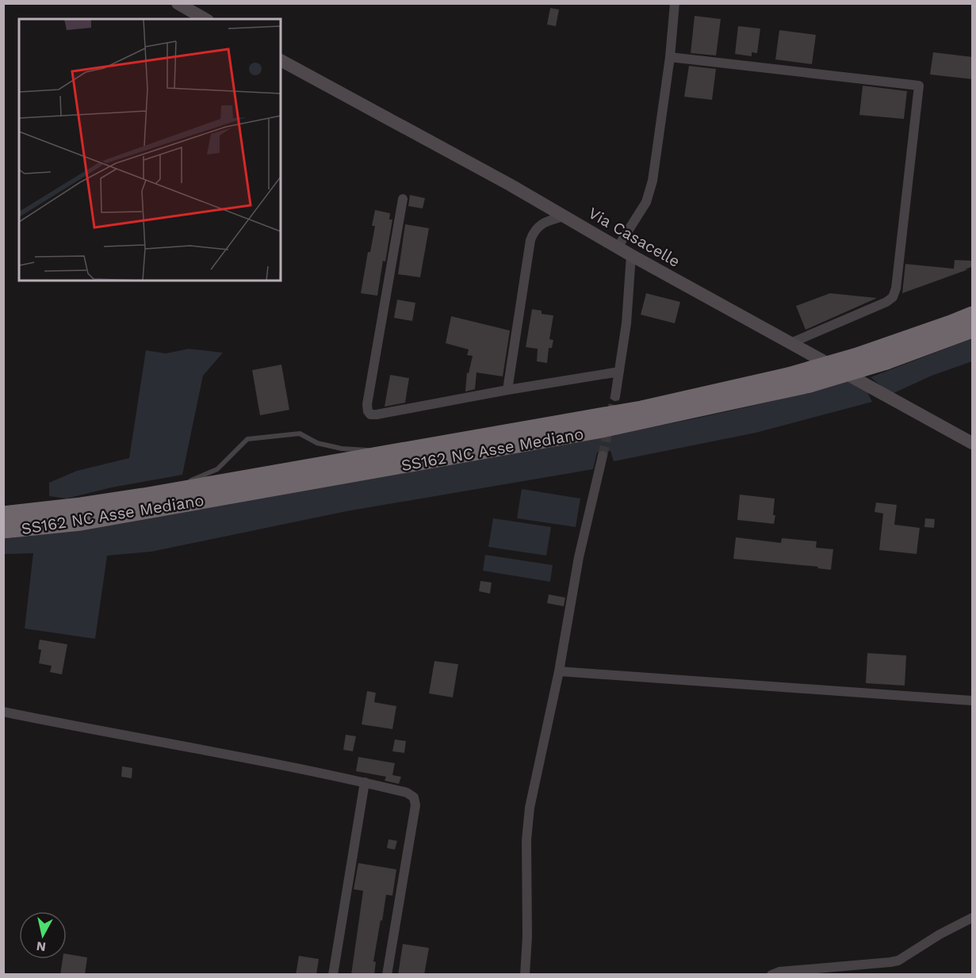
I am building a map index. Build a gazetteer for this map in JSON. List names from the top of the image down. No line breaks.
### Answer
{"streets":{"highway":["SS162 NC Asse Mediano"],"street":["Via Casacelle"]},"north":"bottom"}
